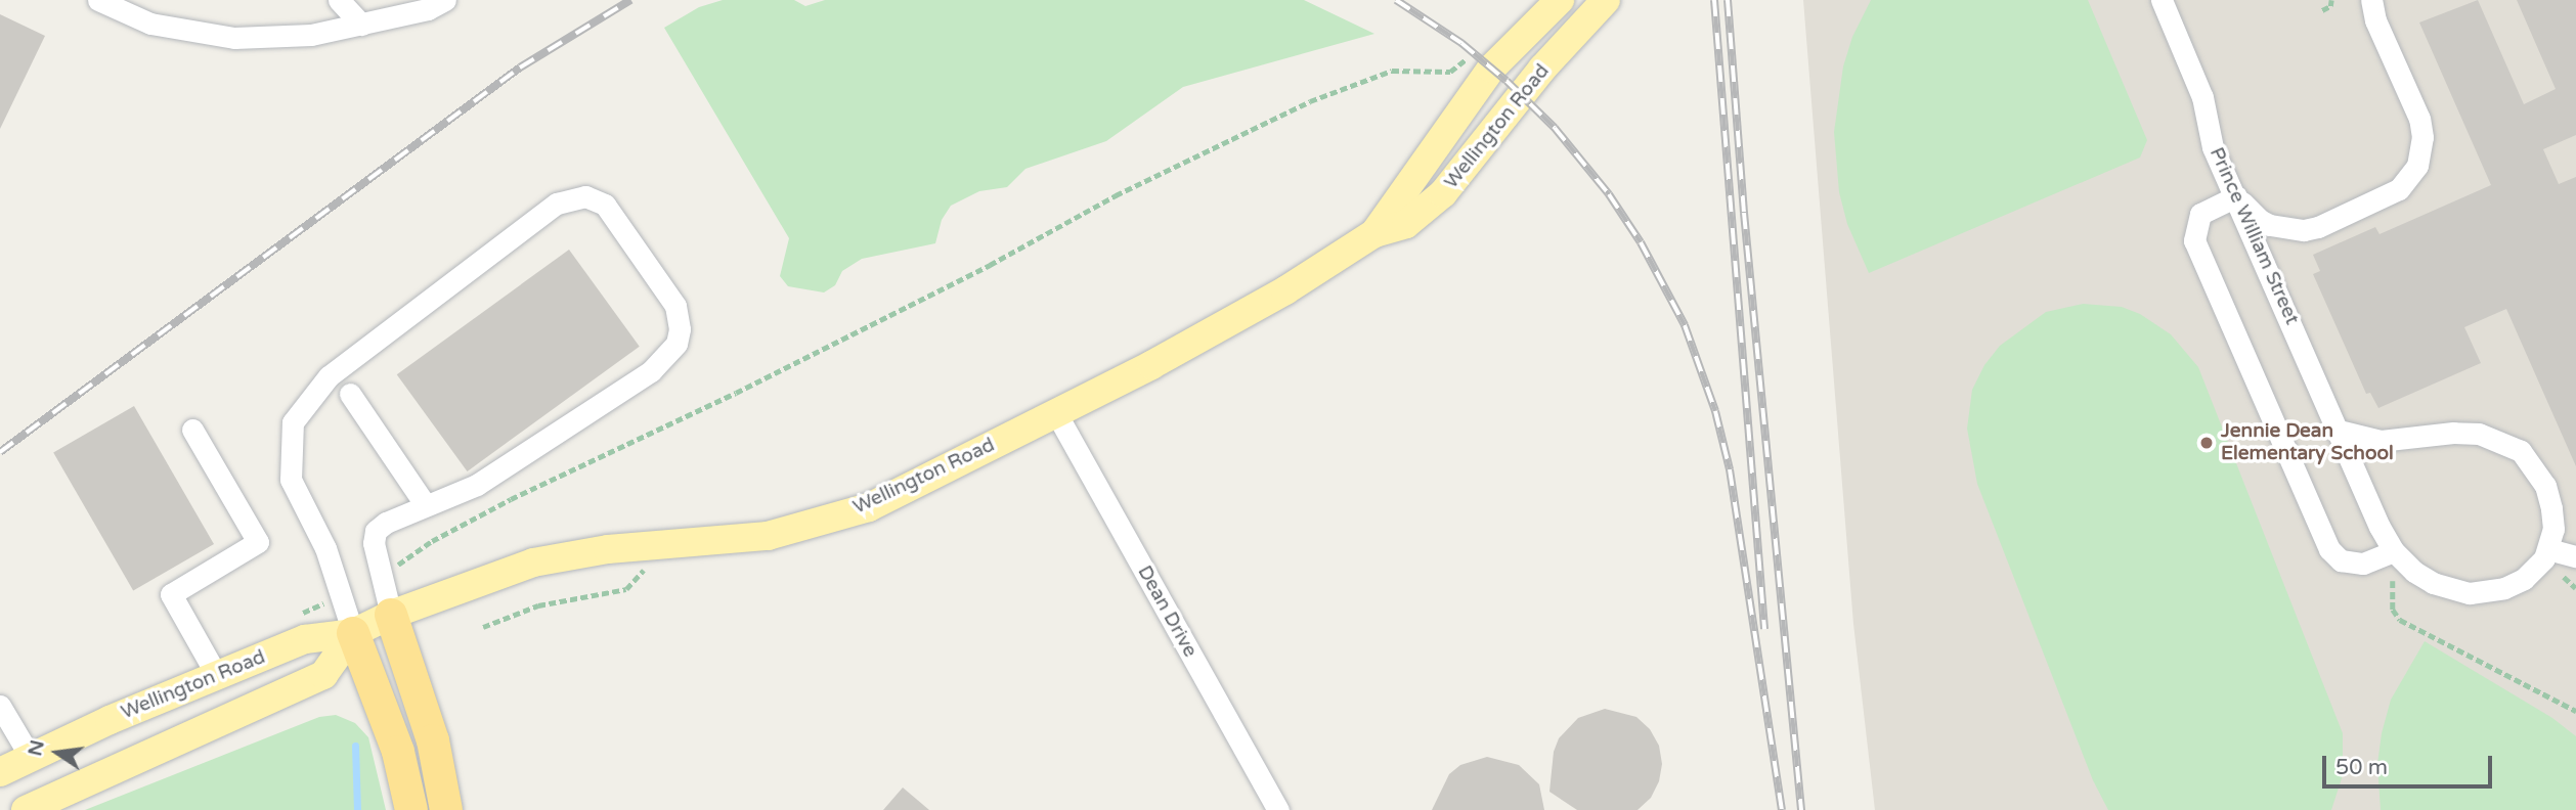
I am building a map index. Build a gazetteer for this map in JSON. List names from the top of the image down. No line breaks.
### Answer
{"streets":{"main road":["Wellington Road"],"street":["Prince William Street","Dean Drive"]},"crossings":[["Wellington Road","Dean Drive"]],"places":["Jennie Dean Elementary School"],"scale_bar":"50 m","north":"left"}
